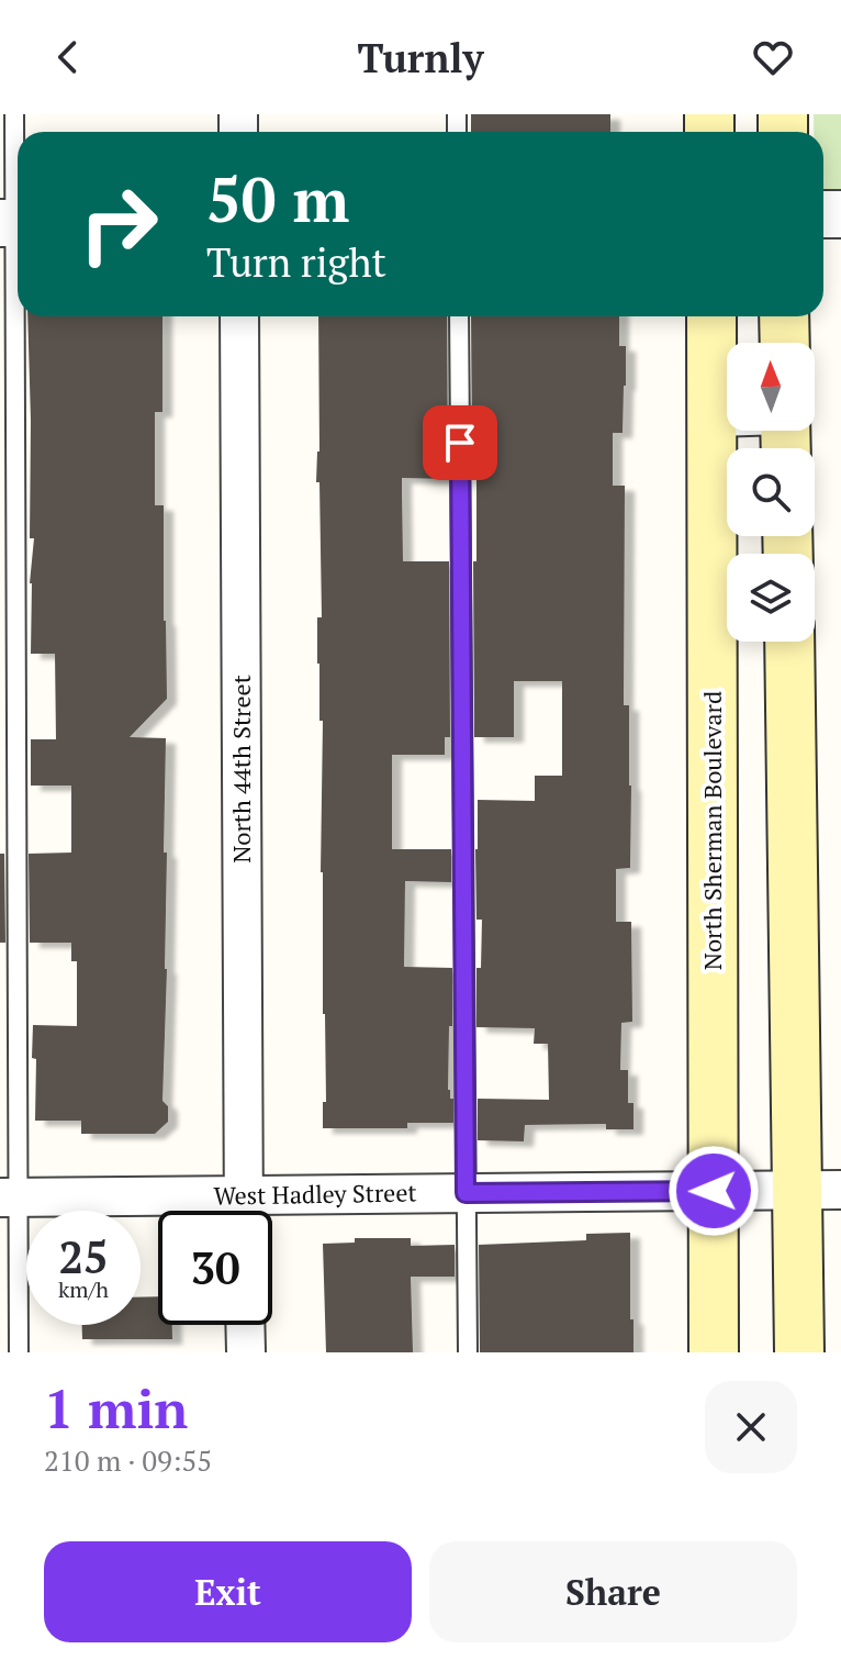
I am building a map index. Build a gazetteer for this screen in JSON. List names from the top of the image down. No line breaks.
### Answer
{"streets":{"main road":["North Sherman Boulevard"],"street":["North 44th Street","West Hadley Street"]},"crossings":[["North Sherman Boulevard","West Hadley Street"]],"north":"top","page":{"header":"Turnly","turn":["50 m","Turn right"],"speed":"25 km/h","limit":"30","heading":["1 min","210 m · 09:55"],"buttons":["Exit","Share"]}}
